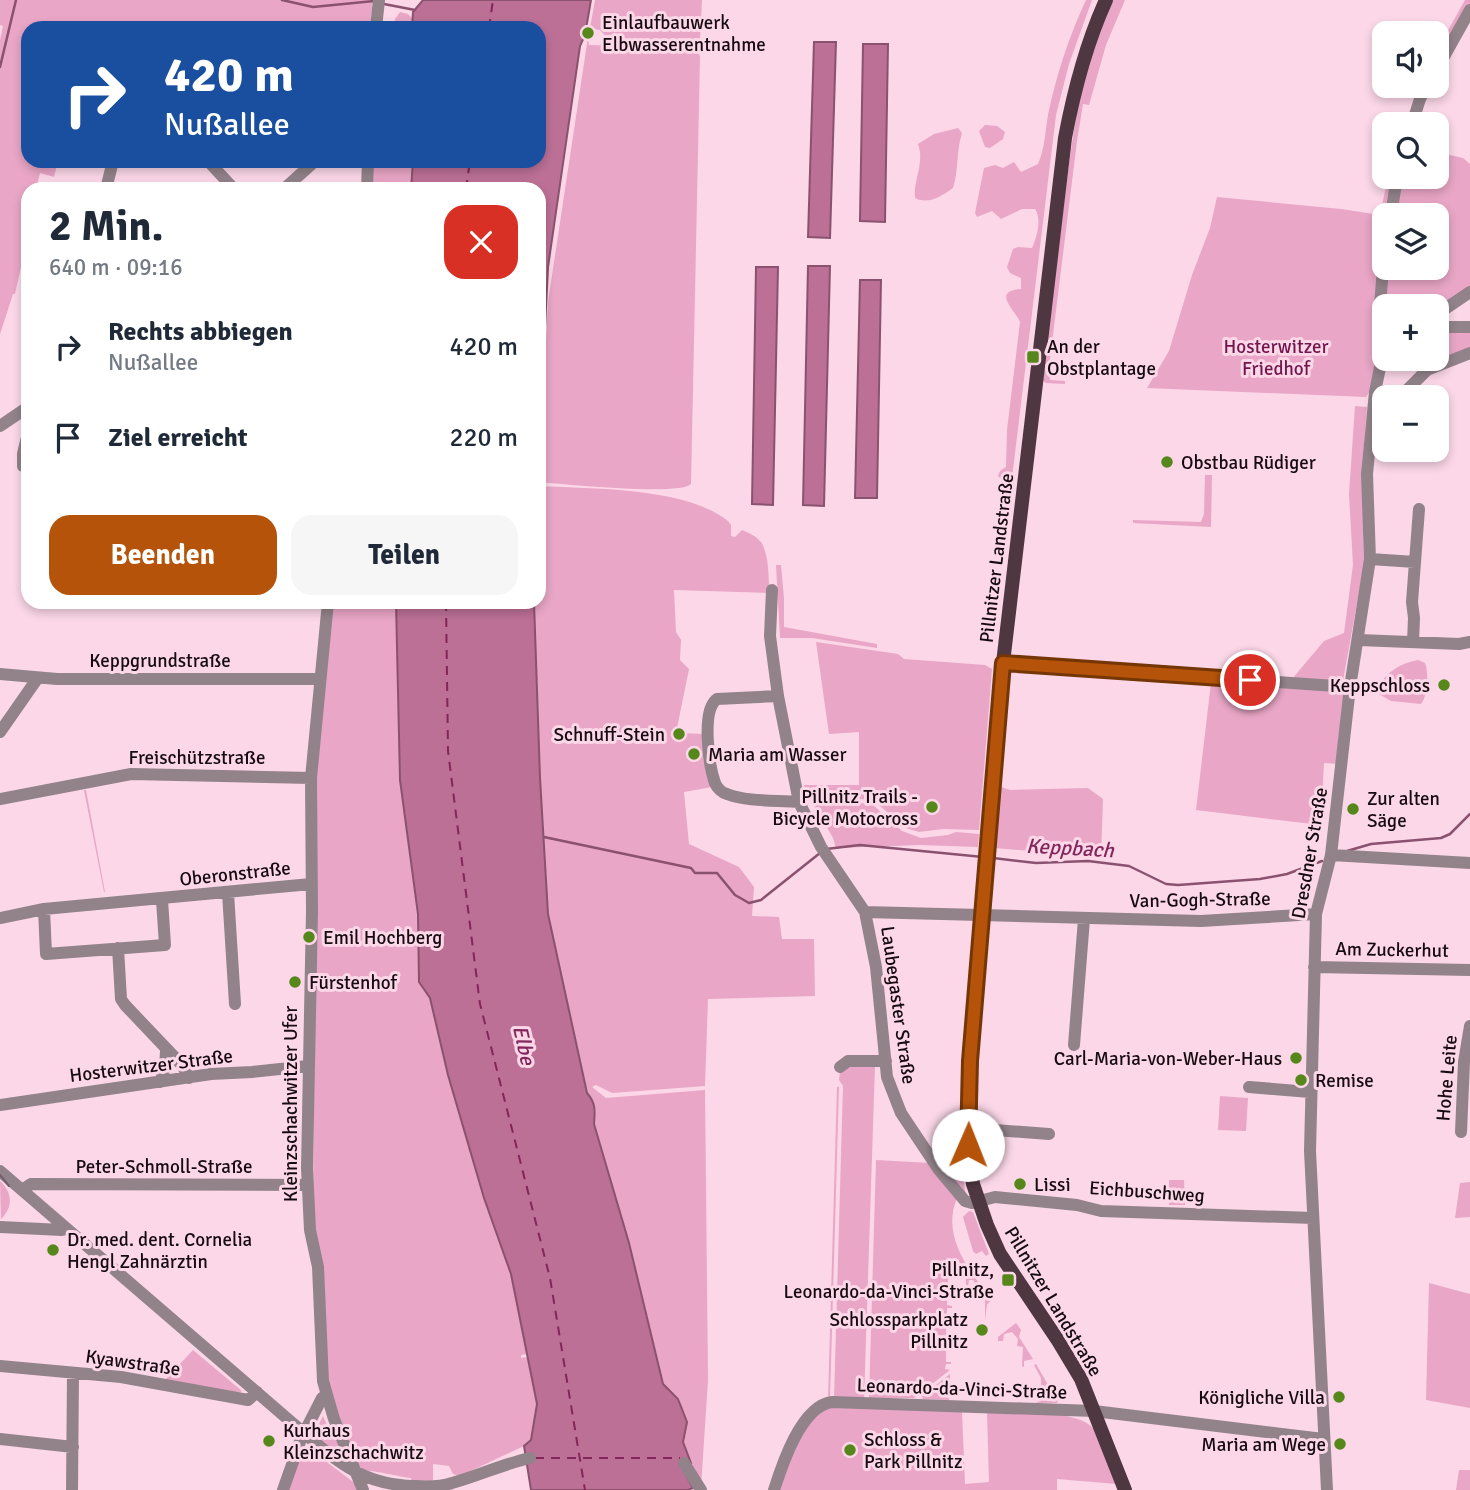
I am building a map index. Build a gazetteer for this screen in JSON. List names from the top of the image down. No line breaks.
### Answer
{"streets":{"main road":["Pillnitzer Landstraße"],"street":["Keppgrundstraße","Freischützstraße","Dresdner Straße","Oberonstraße","Van-Gogh-Straße","Am Zuckerhut","Laubegaster Straße","Hosterwitzer Straße","Hohe Leite","Kleinzschachwitzer Ufer","Peter-Schmoll-Straße","Eichbuschweg","Kyawstraße","Leonardo-da-Vinci-Straße"]},"crossings":[["Pillnitzer Landstraße","Van-Gogh-Straße"],["Pillnitzer Landstraße","Laubegaster Straße"],["Pillnitzer Landstraße","Eichbuschweg"],["Pillnitzer Landstraße","Leonardo-da-Vinci-Straße"],["Keppgrundstraße","Kleinzschachwitzer Ufer"],["Freischützstraße","Kleinzschachwitzer Ufer"],["Dresdner Straße","Van-Gogh-Straße"],["Dresdner Straße","Am Zuckerhut"],["Dresdner Straße","Eichbuschweg"],["Dresdner Straße","Leonardo-da-Vinci-Straße"],["Oberonstraße","Kleinzschachwitzer Ufer"],["Van-Gogh-Straße","Laubegaster Straße"],["Laubegaster Straße","Eichbuschweg"],["Hosterwitzer Straße","Kleinzschachwitzer Ufer"],["Kleinzschachwitzer Ufer","Peter-Schmoll-Straße"]],"water":["Keppbach","Elbe"],"parks":["Hosterwitzer Friedhof"],"places":{"other":["Einlaufbauwerk Elbwasserentnahme","Obstbau Rüdiger","Keppschloss","Schnuff-Stein","Maria am Wasser","Pillnitz Trails - Bicycle Motocross","Zur alten Säge","Emil Hochberg","Fürstenhof","Carl-Maria-von-Weber-Haus","Remise","Lissi","Dr. med. dent. Cornelia Hengl Zahnärztin","Schlossparkplatz Pillnitz","Königliche Villa","Kurhaus Kleinzschachwitz","Maria am Wege","Schloss & Park Pillnitz"],"transit":["An der Obstplantage","Pillnitz, Leonardo-da-Vinci-Straße"]},"page":{"map_buttons":["+","−"],"turn":["420 m","Nußallee"],"heading":["2 Min.","640 m · 09:16"],"list":[{"name":"Rechts abbiegen","note":"Nußallee","value":"420 m"},{"name":"Ziel erreicht","value":"220 m"}],"buttons":["Beenden","Teilen"]}}
